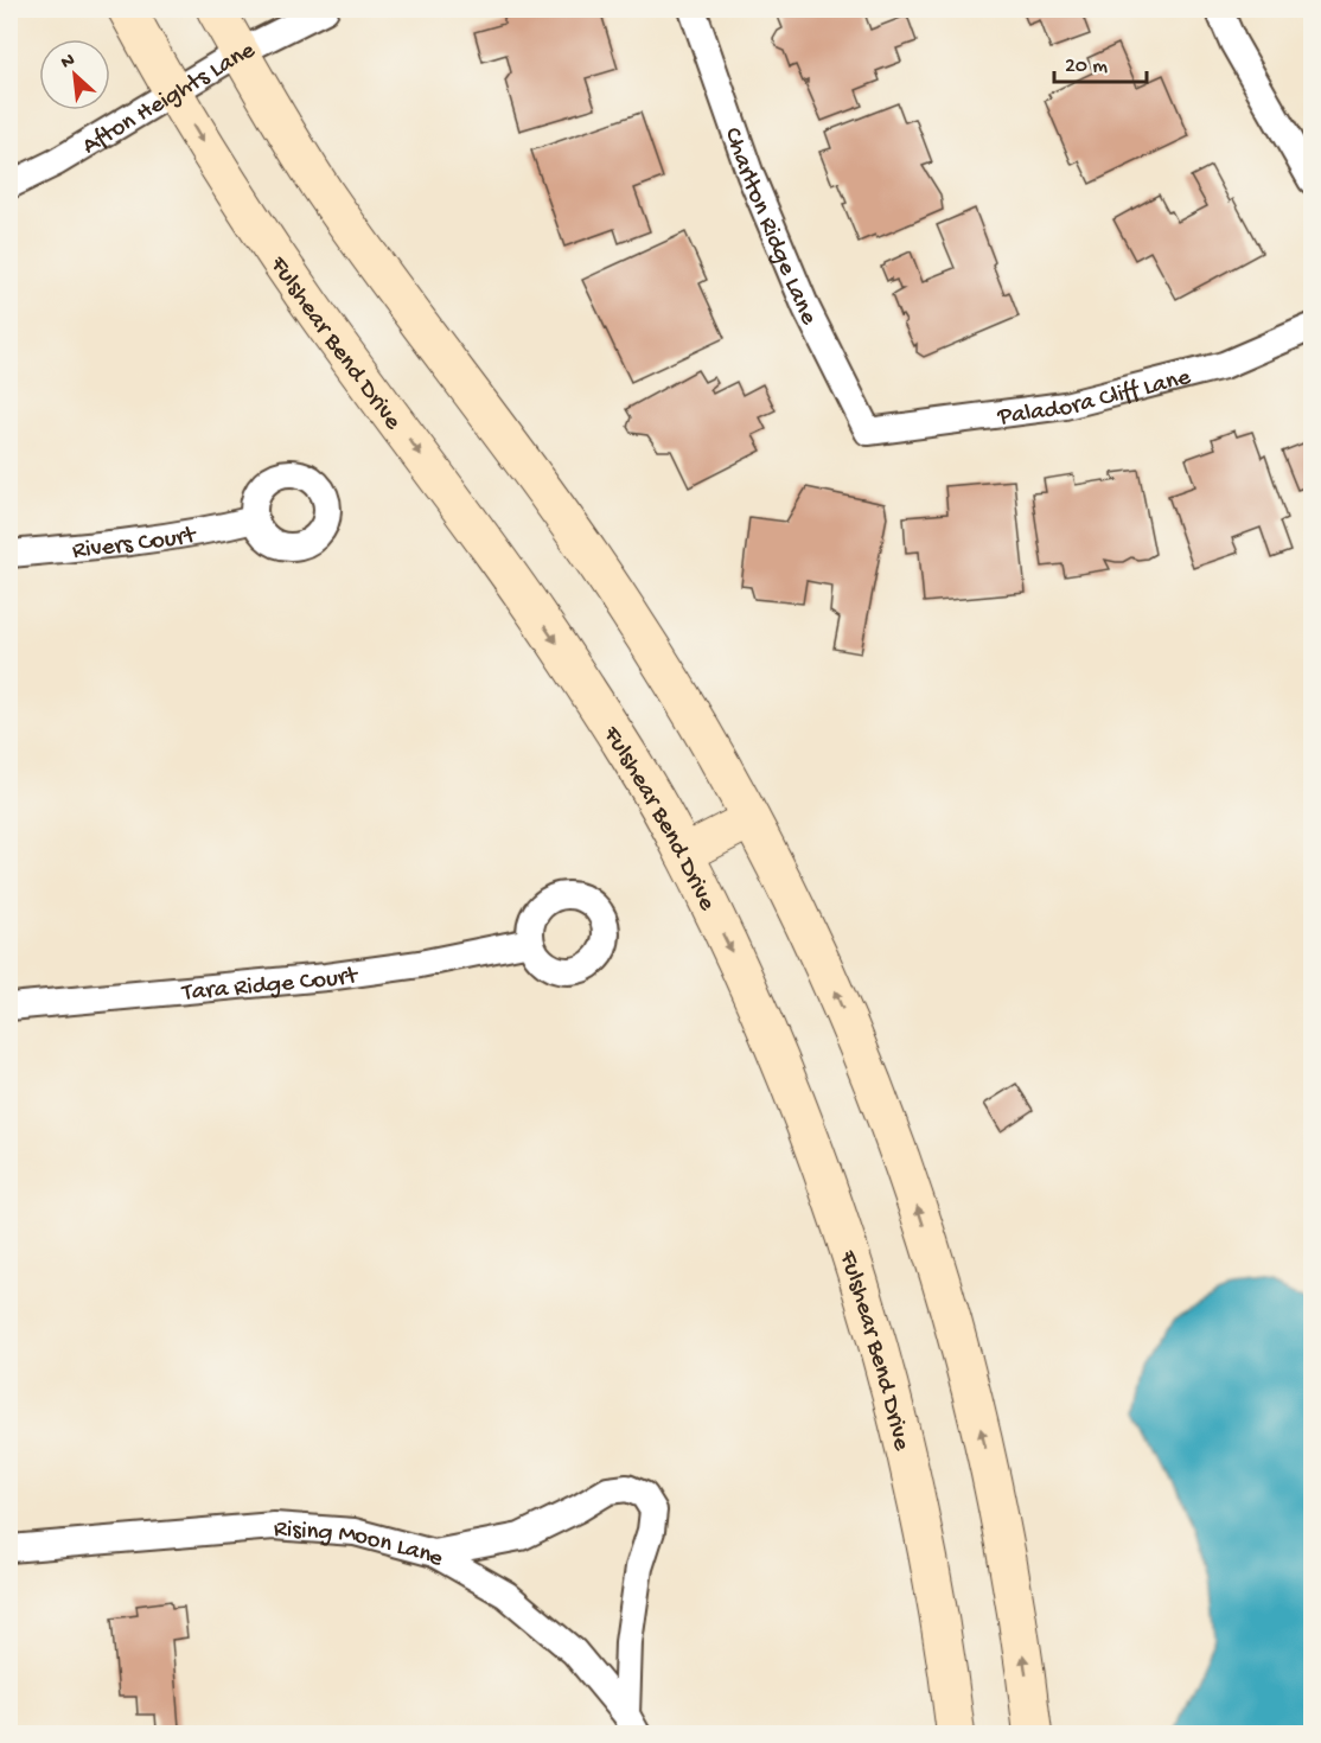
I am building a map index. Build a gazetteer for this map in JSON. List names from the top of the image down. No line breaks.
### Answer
{"streets":{"main road":["Fulshear Bend Drive"],"street":["Afton Heights Lane","Charlton Ridge Lane","Paladora Cliff Lane","Rivers Court","Tara Ridge Court","Rising Moon Lane"]},"crossings":[["Afton Heights Lane","Fulshear Bend Drive"],["Charlton Ridge Lane","Paladora Cliff Lane"]],"scale_bar":"20 m","north":"top left"}
